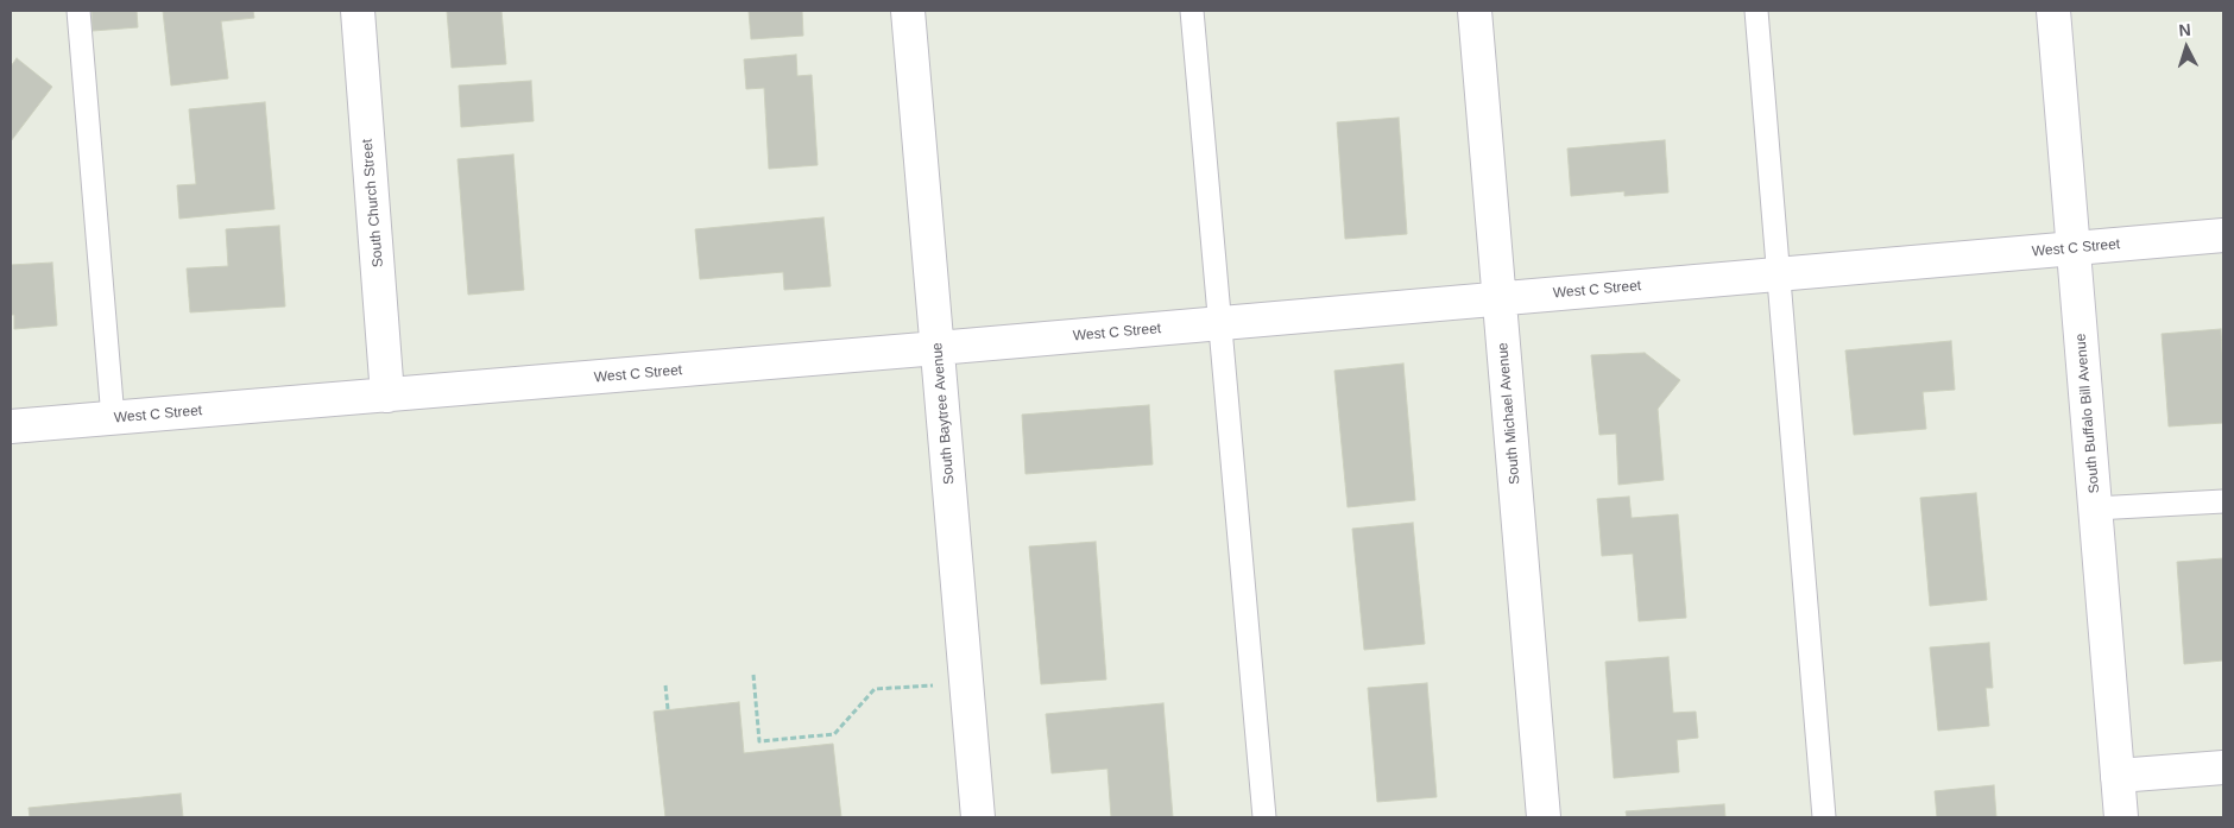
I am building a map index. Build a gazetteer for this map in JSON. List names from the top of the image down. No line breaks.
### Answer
{"streets":{"street":["South Church Street","West C Street","South Baytree Avenue","South Michael Avenue","South Buffalo Bill Avenue"]},"crossings":[["South Church Street","West C Street"],["West C Street","South Baytree Avenue"],["West C Street","South Michael Avenue"],["West C Street","South Buffalo Bill Avenue"]],"north":"top"}
